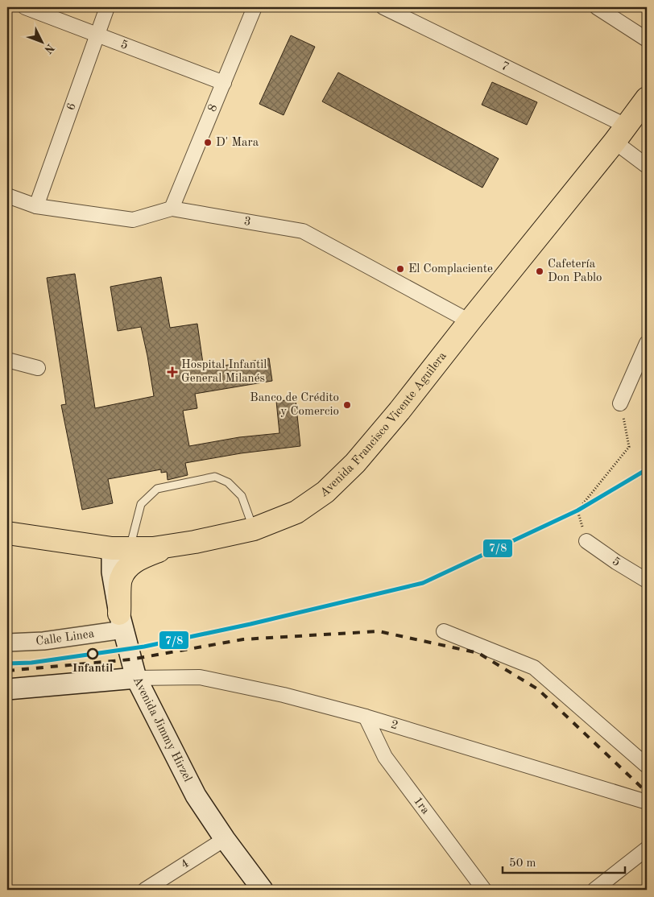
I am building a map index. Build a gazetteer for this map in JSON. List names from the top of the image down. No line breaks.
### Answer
{"streets":{"main road":["Avenida Francisco Vicente Aguilera","Avenida Jimmy Hirzel"],"street":["5","7","6","8","3","Calle Linea","2","1ra","4"]},"crossings":[["5","6"],["5","8"],["7","Avenida Francisco Vicente Aguilera"],["6","3"],["8","3"],["3","Avenida Francisco Vicente Aguilera"],["Avenida Francisco Vicente Aguilera","Avenida Jimmy Hirzel"],["Calle Linea","Avenida Jimmy Hirzel"],["2","Avenida Jimmy Hirzel"],["2","1ra"],["Avenida Jimmy Hirzel","4"]],"places":{"other":["D' Mara","El Complaciente","Cafetería Don Pablo","Banco de Crédito y Comercio","Infantil"],"health":["Hospital Infantil General Milanés"]},"lines":["transit line 7/8"],"scale_bar":"50 m","north":"bottom right"}
